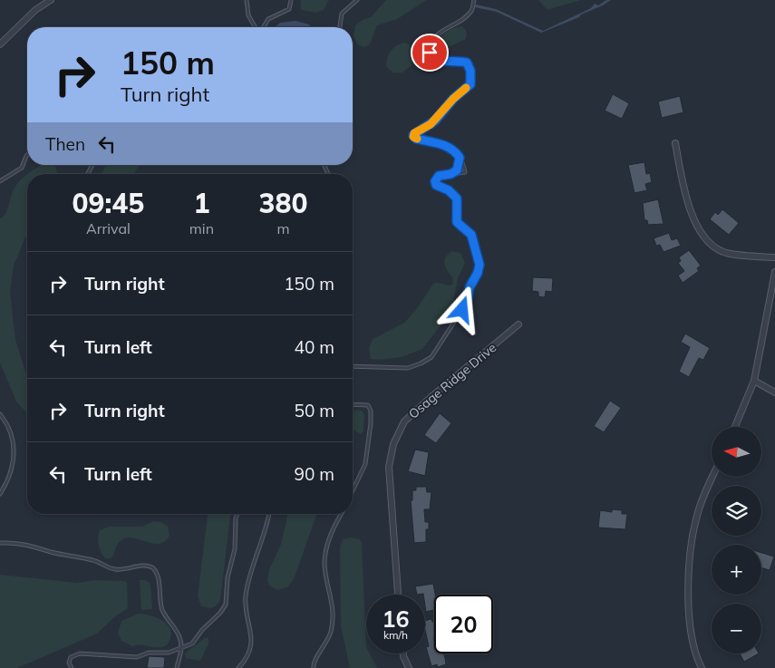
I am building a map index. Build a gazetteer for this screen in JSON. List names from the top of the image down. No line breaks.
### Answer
{"streets":{"street":["Osage Ridge Drive"]},"north":"left","page":{"turn":["150 m","Turn right"],"then":"Then","eta":["09:45","Arrival","1","min","380","m"],"list":[{"name":"Turn right","value":"150 m"},{"name":"Turn left","value":"40 m"},{"name":"Turn right","value":"50 m"},{"name":"Turn left","value":"90 m"}],"map_buttons":["+","−"],"speed":"16 km/h","limit":"20"}}
